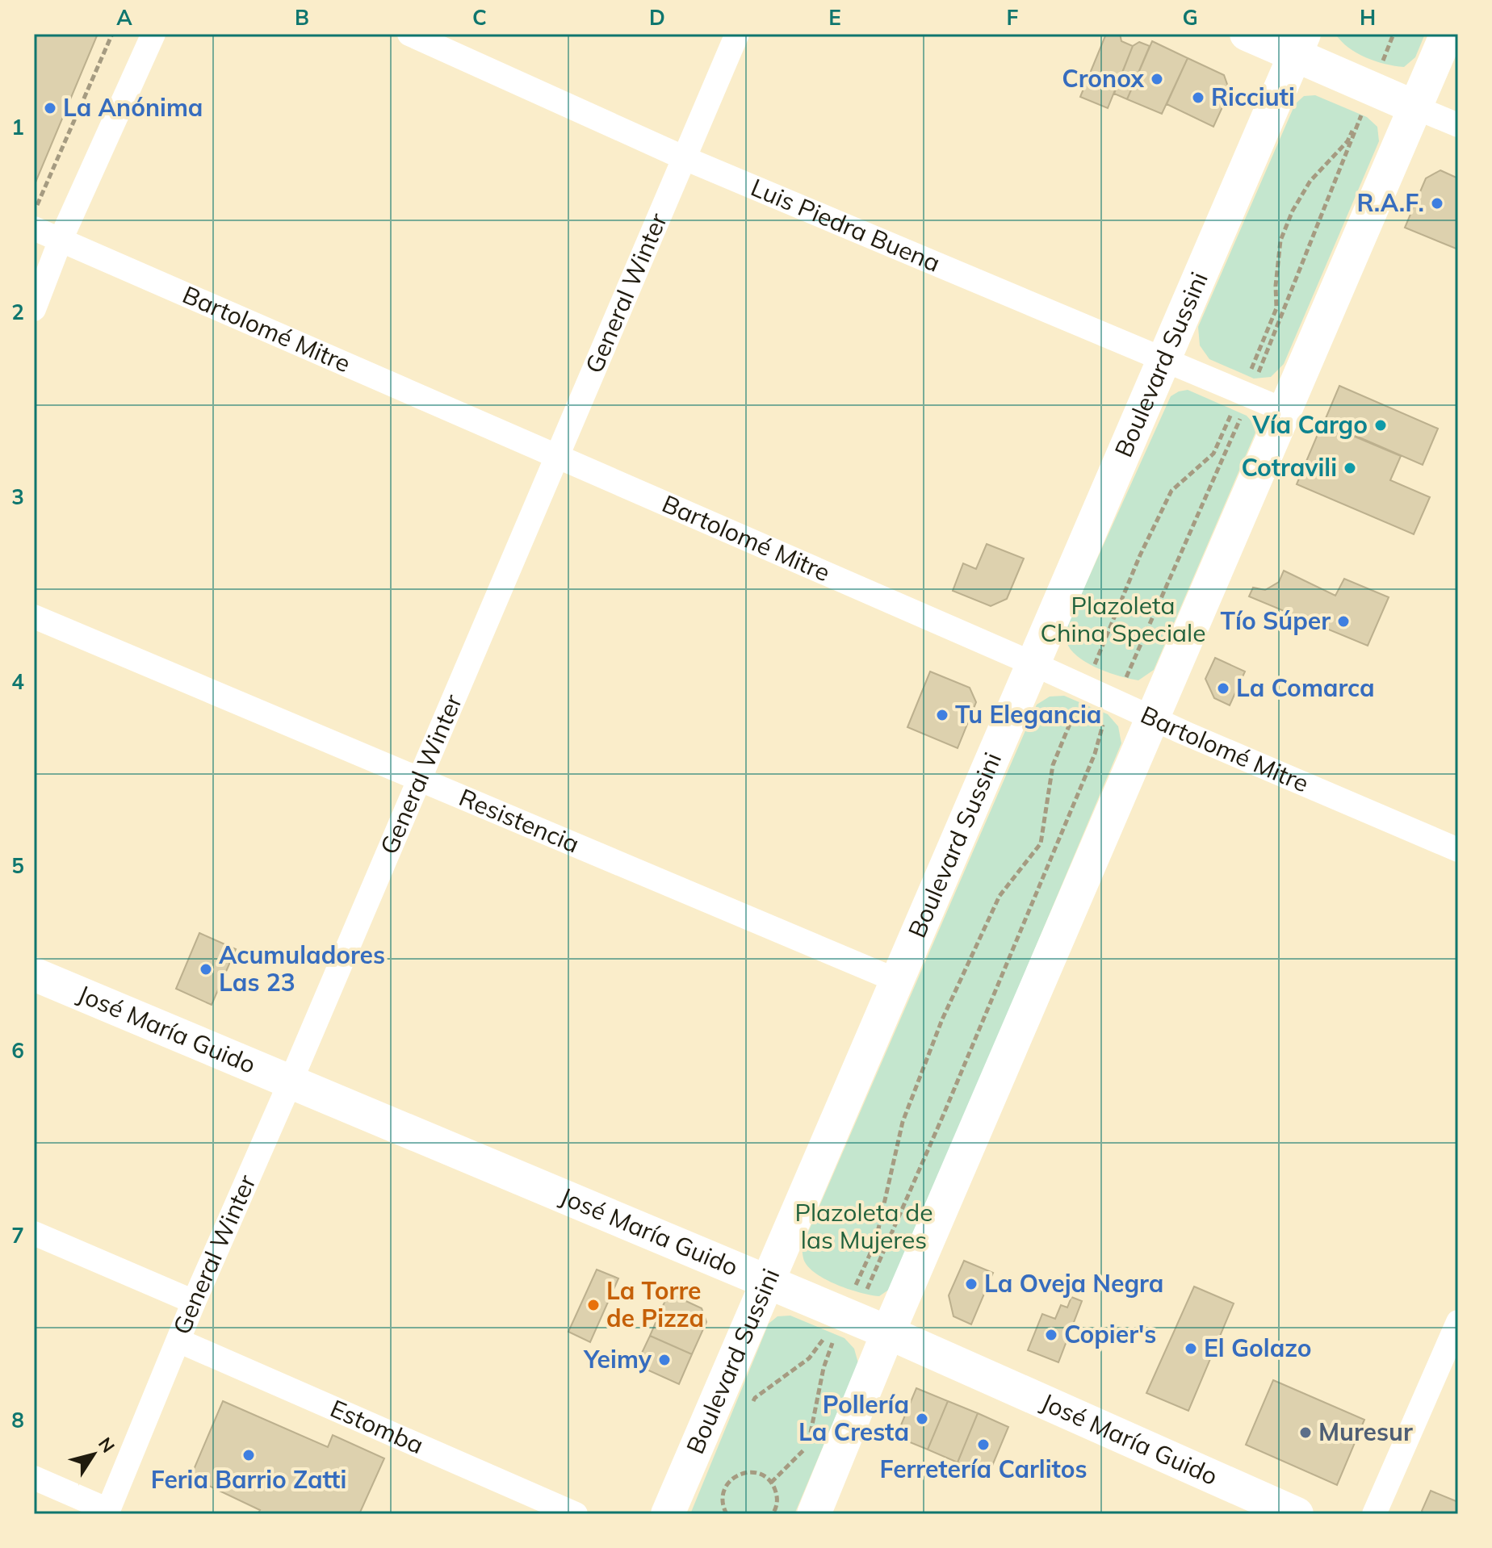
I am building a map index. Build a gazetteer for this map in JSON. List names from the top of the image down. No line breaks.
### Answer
{"streets":{"main road":["Boulevard Sussini","José María Guido"],"street":["Luis Piedra Buena","General Winter","Bartolomé Mitre","Resistencia","Estomba"]},"crossings":[["Luis Piedra Buena","General Winter"],["Luis Piedra Buena","Boulevard Sussini"],["General Winter","Bartolomé Mitre"],["General Winter","Resistencia"],["General Winter","José María Guido"],["General Winter","Estomba"],["Bartolomé Mitre","Boulevard Sussini"],["Boulevard Sussini","Resistencia"],["Boulevard Sussini","José María Guido"]],"parks":["Plazoleta China Speciale","Plazoleta de las Mujeres"],"places":["Cronox","Ricciuti","La Anónima","R.A.F.","Vía Cargo","Cotravili","Tío Súper","La Comarca","Tu Elegancia","Acumuladores Las 23","La Oveja Negra","La Torre de Pizza","Copier's","El Golazo","Yeimy","Pollería La Cresta","Muresur","Ferretería Carlitos","Feria Barrio Zatti"],"north":"top right","grid":{"columns":["A","B","C","D","E","F","G","H"],"rows":["1","2","3","4","5","6","7","8"]}}
